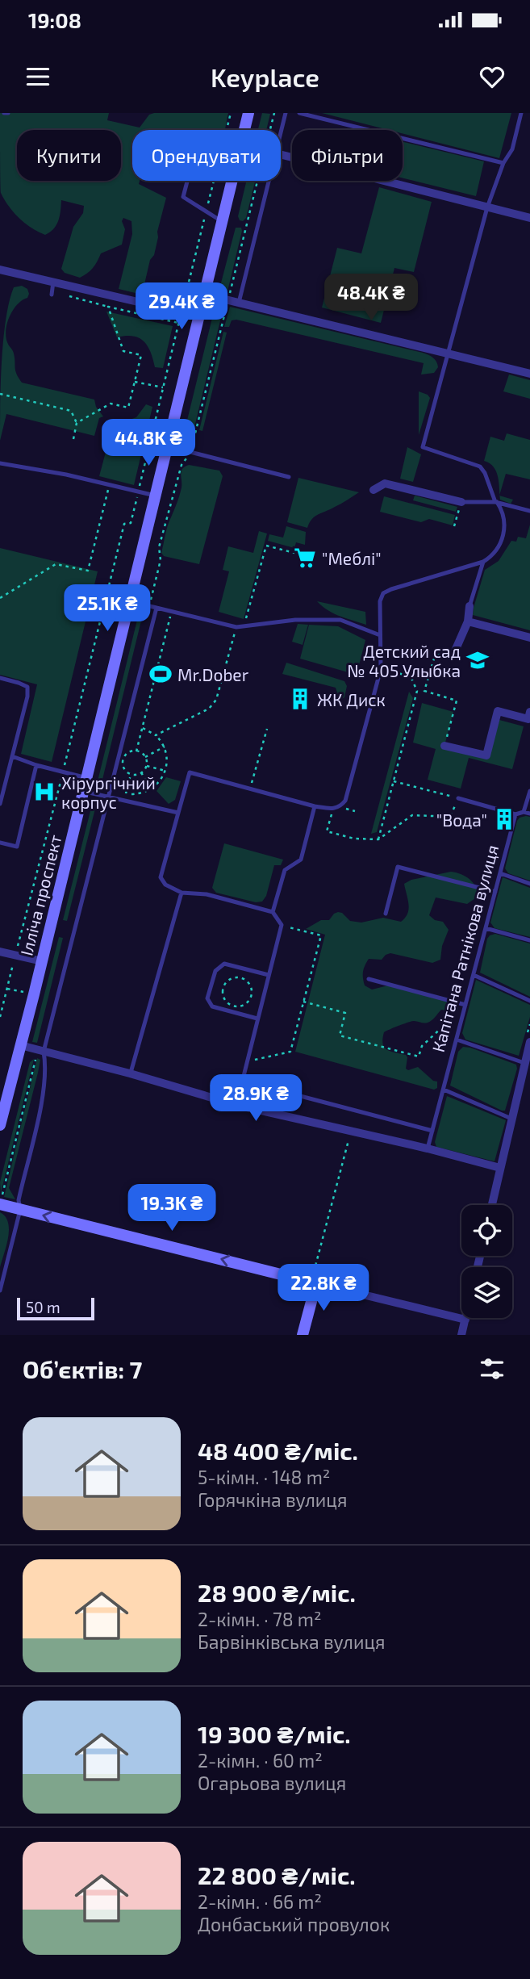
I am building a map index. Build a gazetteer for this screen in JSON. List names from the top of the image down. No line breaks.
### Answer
{"streets":{"main road":["Ілліча проспект"],"lane":["Капітана Ратнікова вулиця"]},"places":{"supermarket":["\"Меблі\""],"school or university":["Детский сад № 405 Улыбка"],"sports":["Mr.Dober"],"building":["ЖК Диск","\"Вода\""],"hospital":["Хірургічний корпус"]},"scale_bar":"50 m","page":{"status":"19:08","header":"Keyplace","chip":["Купити","Орендувати","Фільтри"],"price":["48.4K ₴","29.4K ₴","44.8K ₴","25.1K ₴","28.9K ₴","19.3K ₴","22.8K ₴"],"scale":"50 m","heading":"Об’єктів: 7","list":[{"name":"48 400 ₴/міс.","note":"5-кімн. · 148 m² · Горячкіна вулиця"},{"name":"28 900 ₴/міс.","note":"2-кімн. · 78 m² · Барвінківська вулиця"},{"name":"19 300 ₴/міс.","note":"2-кімн. · 60 m² · Огарьова вулиця"},{"name":"22 800 ₴/міс.","note":"2-кімн. · 66 m² · Донбаський провулок"}]}}
